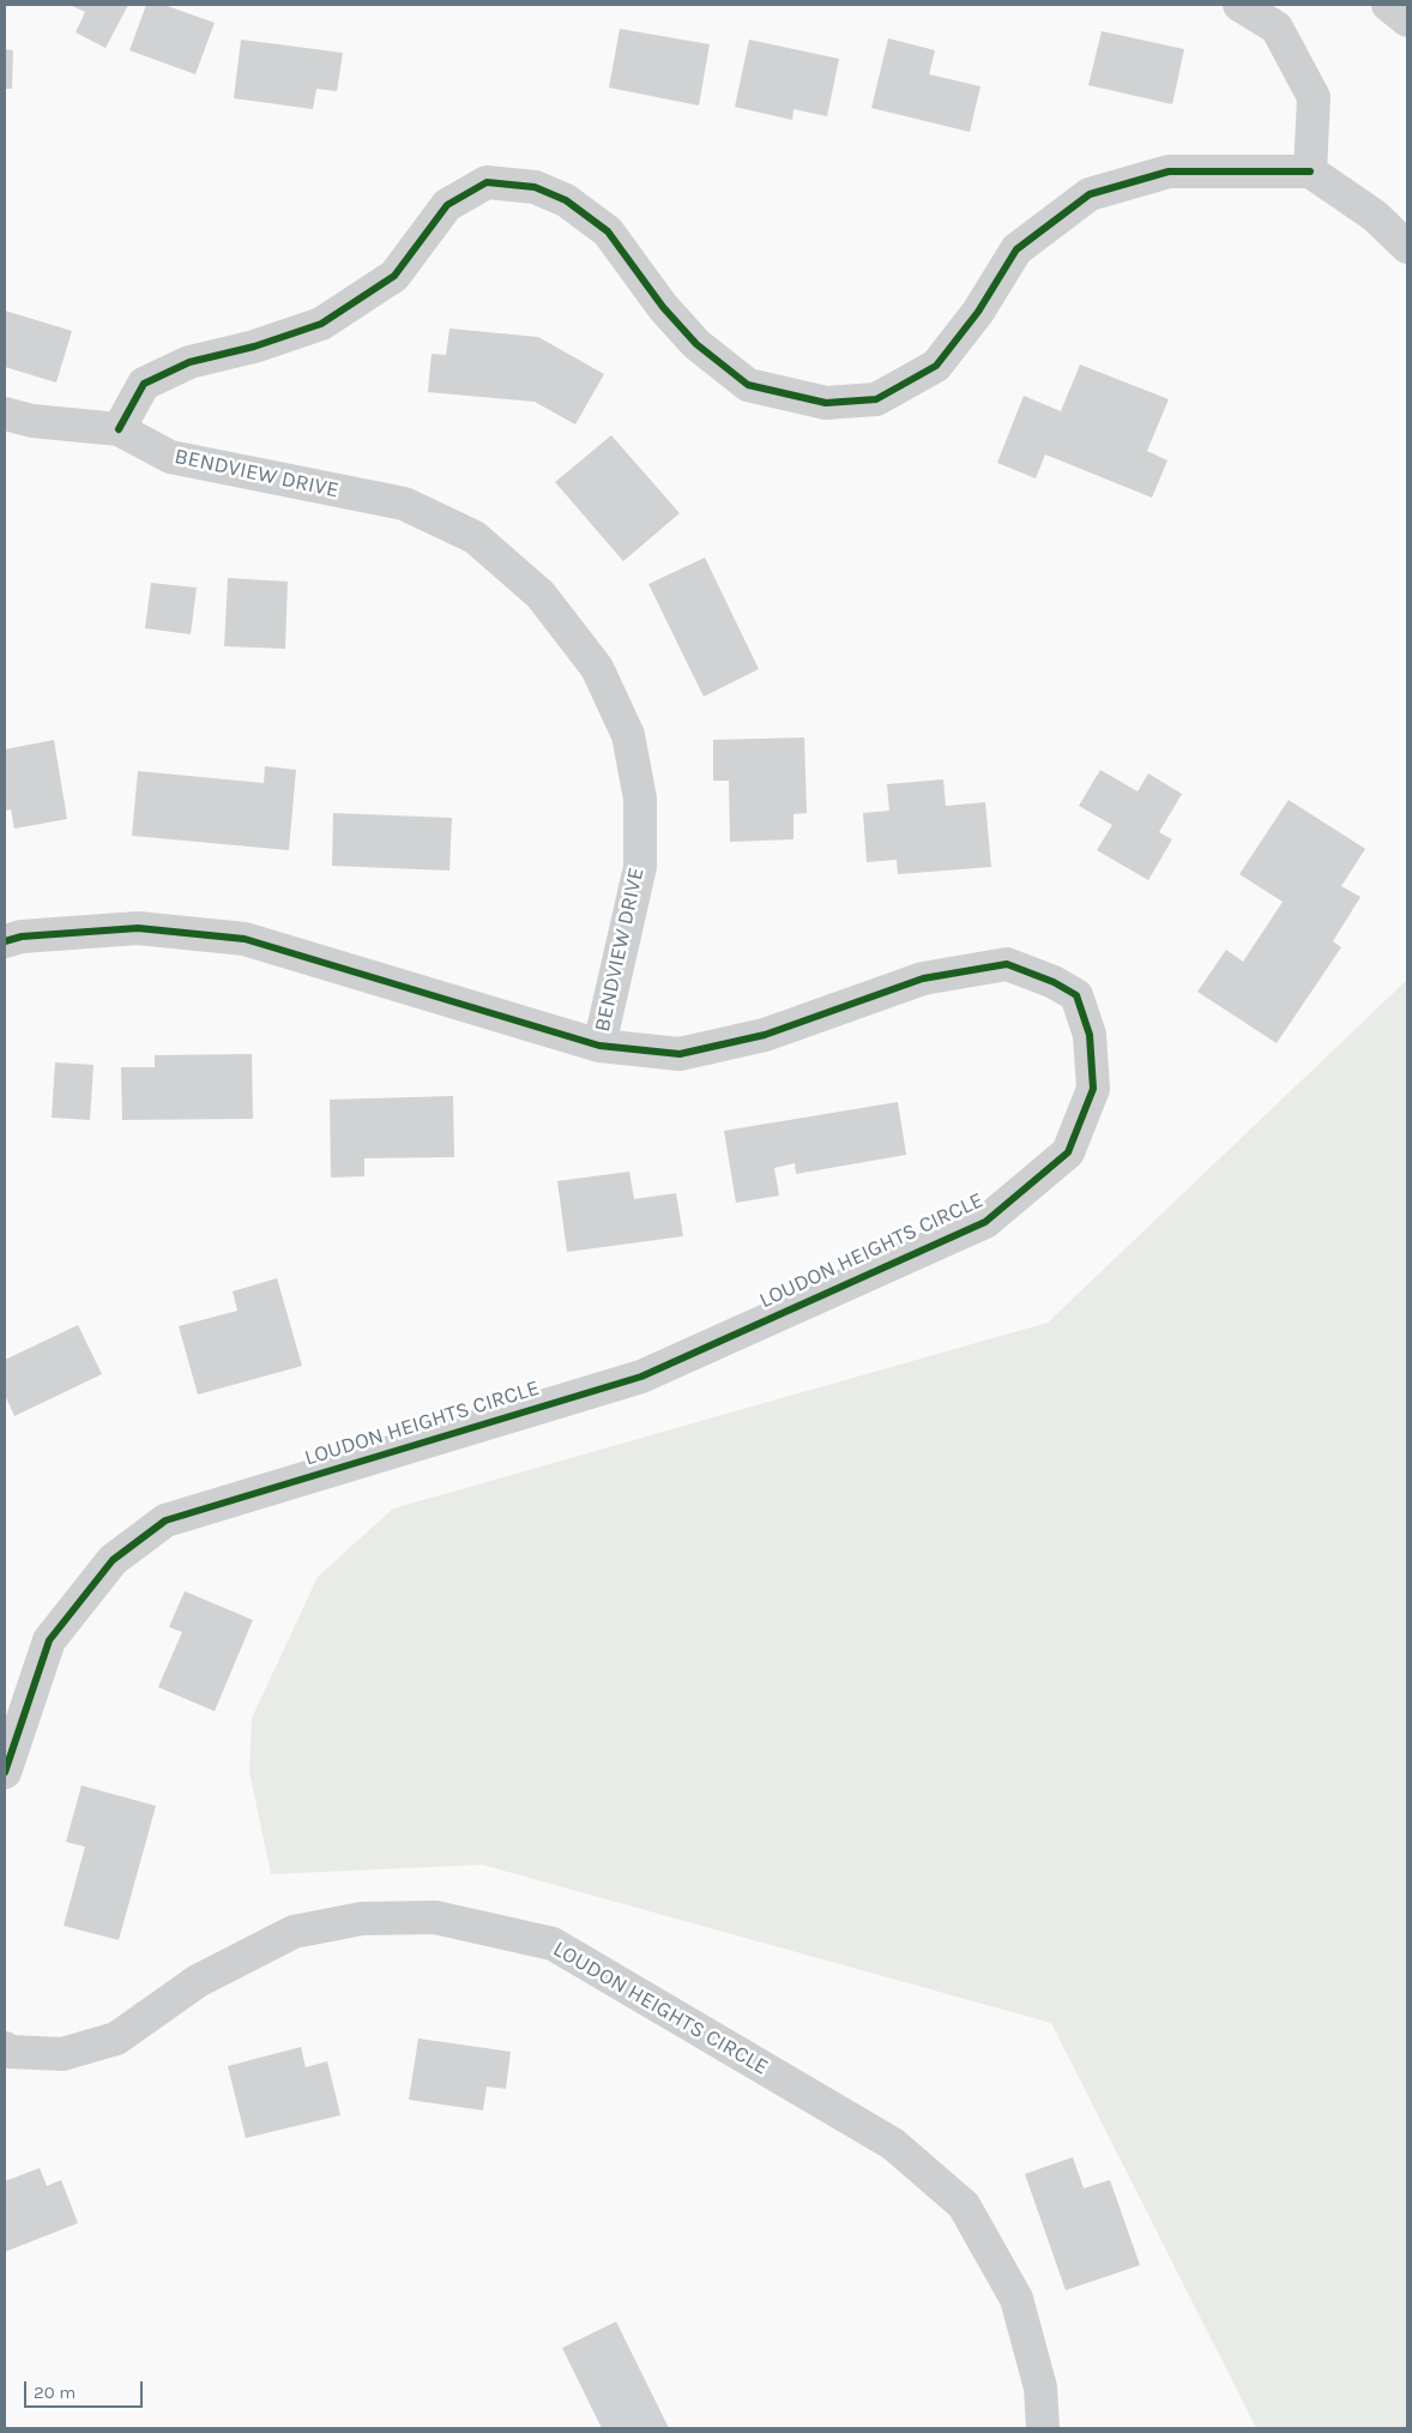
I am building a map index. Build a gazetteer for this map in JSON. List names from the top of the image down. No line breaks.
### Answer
{"streets":{"street":["BENDVIEW DRIVE","LOUDON HEIGHTS CIRCLE"]},"crossings":[["BENDVIEW DRIVE","LOUDON HEIGHTS CIRCLE"]],"scale_bar":"20 m"}
